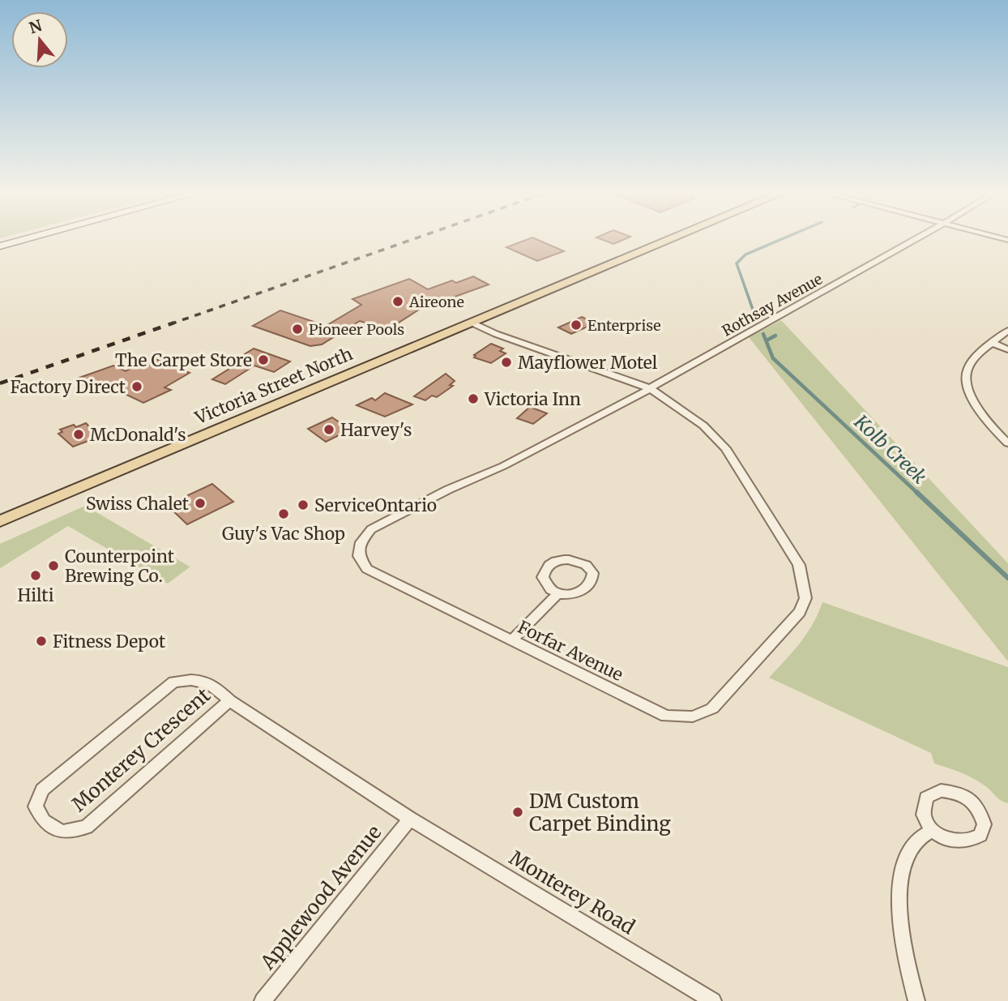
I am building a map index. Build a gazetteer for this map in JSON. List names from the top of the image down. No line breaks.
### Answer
{"streets":{"main road":["Victoria Street North"],"street":["Rothsay Avenue","Forfar Avenue","Monterey Crescent","Monterey Road","Applewood Avenue"]},"crossings":[["Rothsay Avenue","Forfar Avenue"],["Victoria Street North","Forfar Avenue"],["Monterey Crescent","Monterey Road"],["Monterey Crescent","Applewood Avenue"],["Monterey Road","Applewood Avenue"]],"water":["Kolb Creek"],"places":["Aireone","Enterprise","Pioneer Pools","The Carpet Store","Mayflower Motel","Factory Direct","Victoria Inn","Harvey's","McDonald's","Swiss Chalet","ServiceOntario","Guy's Vac Shop","Counterpoint Brewing Co.","Hilti","Fitness Depot","DM Custom Carpet Binding"],"north":"top"}
